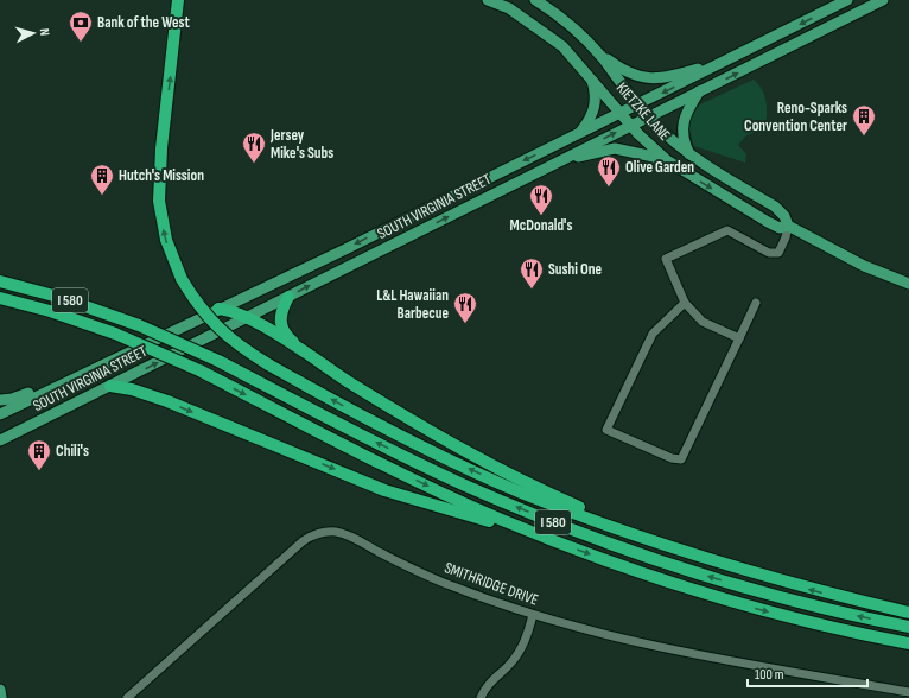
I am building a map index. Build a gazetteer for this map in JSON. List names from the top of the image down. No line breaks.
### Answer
{"streets":{"highway":["I 580"],"main road":["KIETZKE LANE","SOUTH VIRGINIA STREET"],"street":["SMITHRIDGE DRIVE"]},"crossings":[["KIETZKE LANE","SOUTH VIRGINIA STREET"]],"places":{"bank":["Bank of the West"],"building":["Reno-Sparks Convention Center","Hutch's Mission","Chili's"],"restaurant":["Jersey Mike's Subs","Olive Garden","McDonald's","Sushi One","L&L Hawaiian Barbecue"]},"scale_bar":"100 m","north":"right"}
